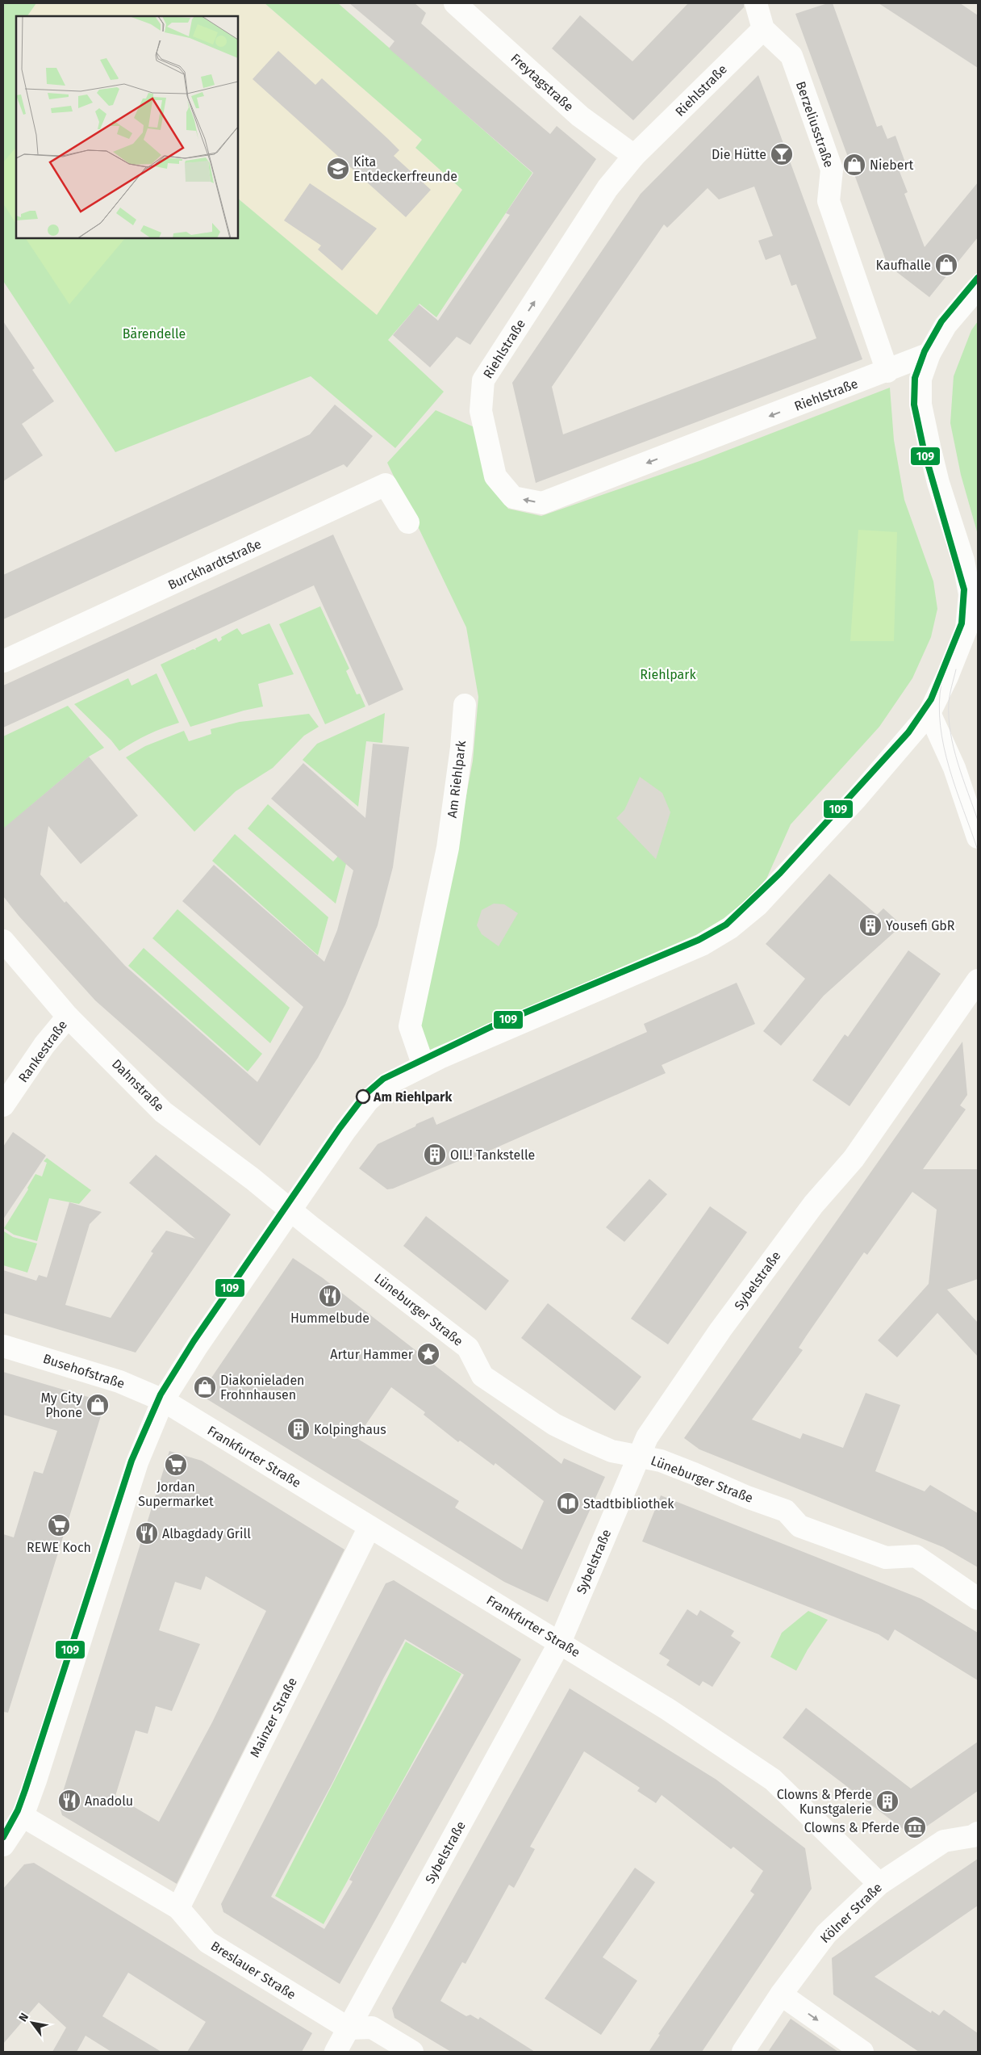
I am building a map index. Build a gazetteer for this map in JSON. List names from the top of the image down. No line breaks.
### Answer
{"streets":{"street":["Freytagstraße","Riehlstraße","Berzeliusstraße","Burckhardtstraße","Am Riehlpark","Rankestraße","Dahnstraße","Sybelstraße","Lüneburger Straße","Busehofstraße","Frankfurter Straße","Mainzer Straße","Kölner Straße","Breslauer Straße"]},"crossings":[["Freytagstraße","Riehlstraße"],["Riehlstraße","Berzeliusstraße"],["Rankestraße","Dahnstraße"],["Dahnstraße","Lüneburger Straße"],["Sybelstraße","Lüneburger Straße"],["Sybelstraße","Frankfurter Straße"],["Sybelstraße","Breslauer Straße"],["Busehofstraße","Frankfurter Straße"],["Frankfurter Straße","Mainzer Straße"],["Frankfurter Straße","Kölner Straße"],["Mainzer Straße","Breslauer Straße"]],"parks":["Bärendelle","Riehlpark"],"places":{"bar":["Die Hütte"],"shop":["Niebert","Kaufhalle","Diakonieladen Frohnhausen","My City Phone"],"school or university":["Kita Entdeckerfreunde"],"building":["Yousefi GbR","OIL! Tankstelle","Kolpinghaus","Clowns & Pferde Kunstgalerie"],"other":["Am Riehlpark"],"restaurant":["Hummelbude","Albagdady Grill","Anadolu"],"place":["Artur Hammer"],"supermarket":["Jordan Supermarket","REWE Koch"],"library":["Stadtbibliothek"],"museum":["Clowns & Pferde"]},"lines":["transit line 109"],"north":"top left"}
